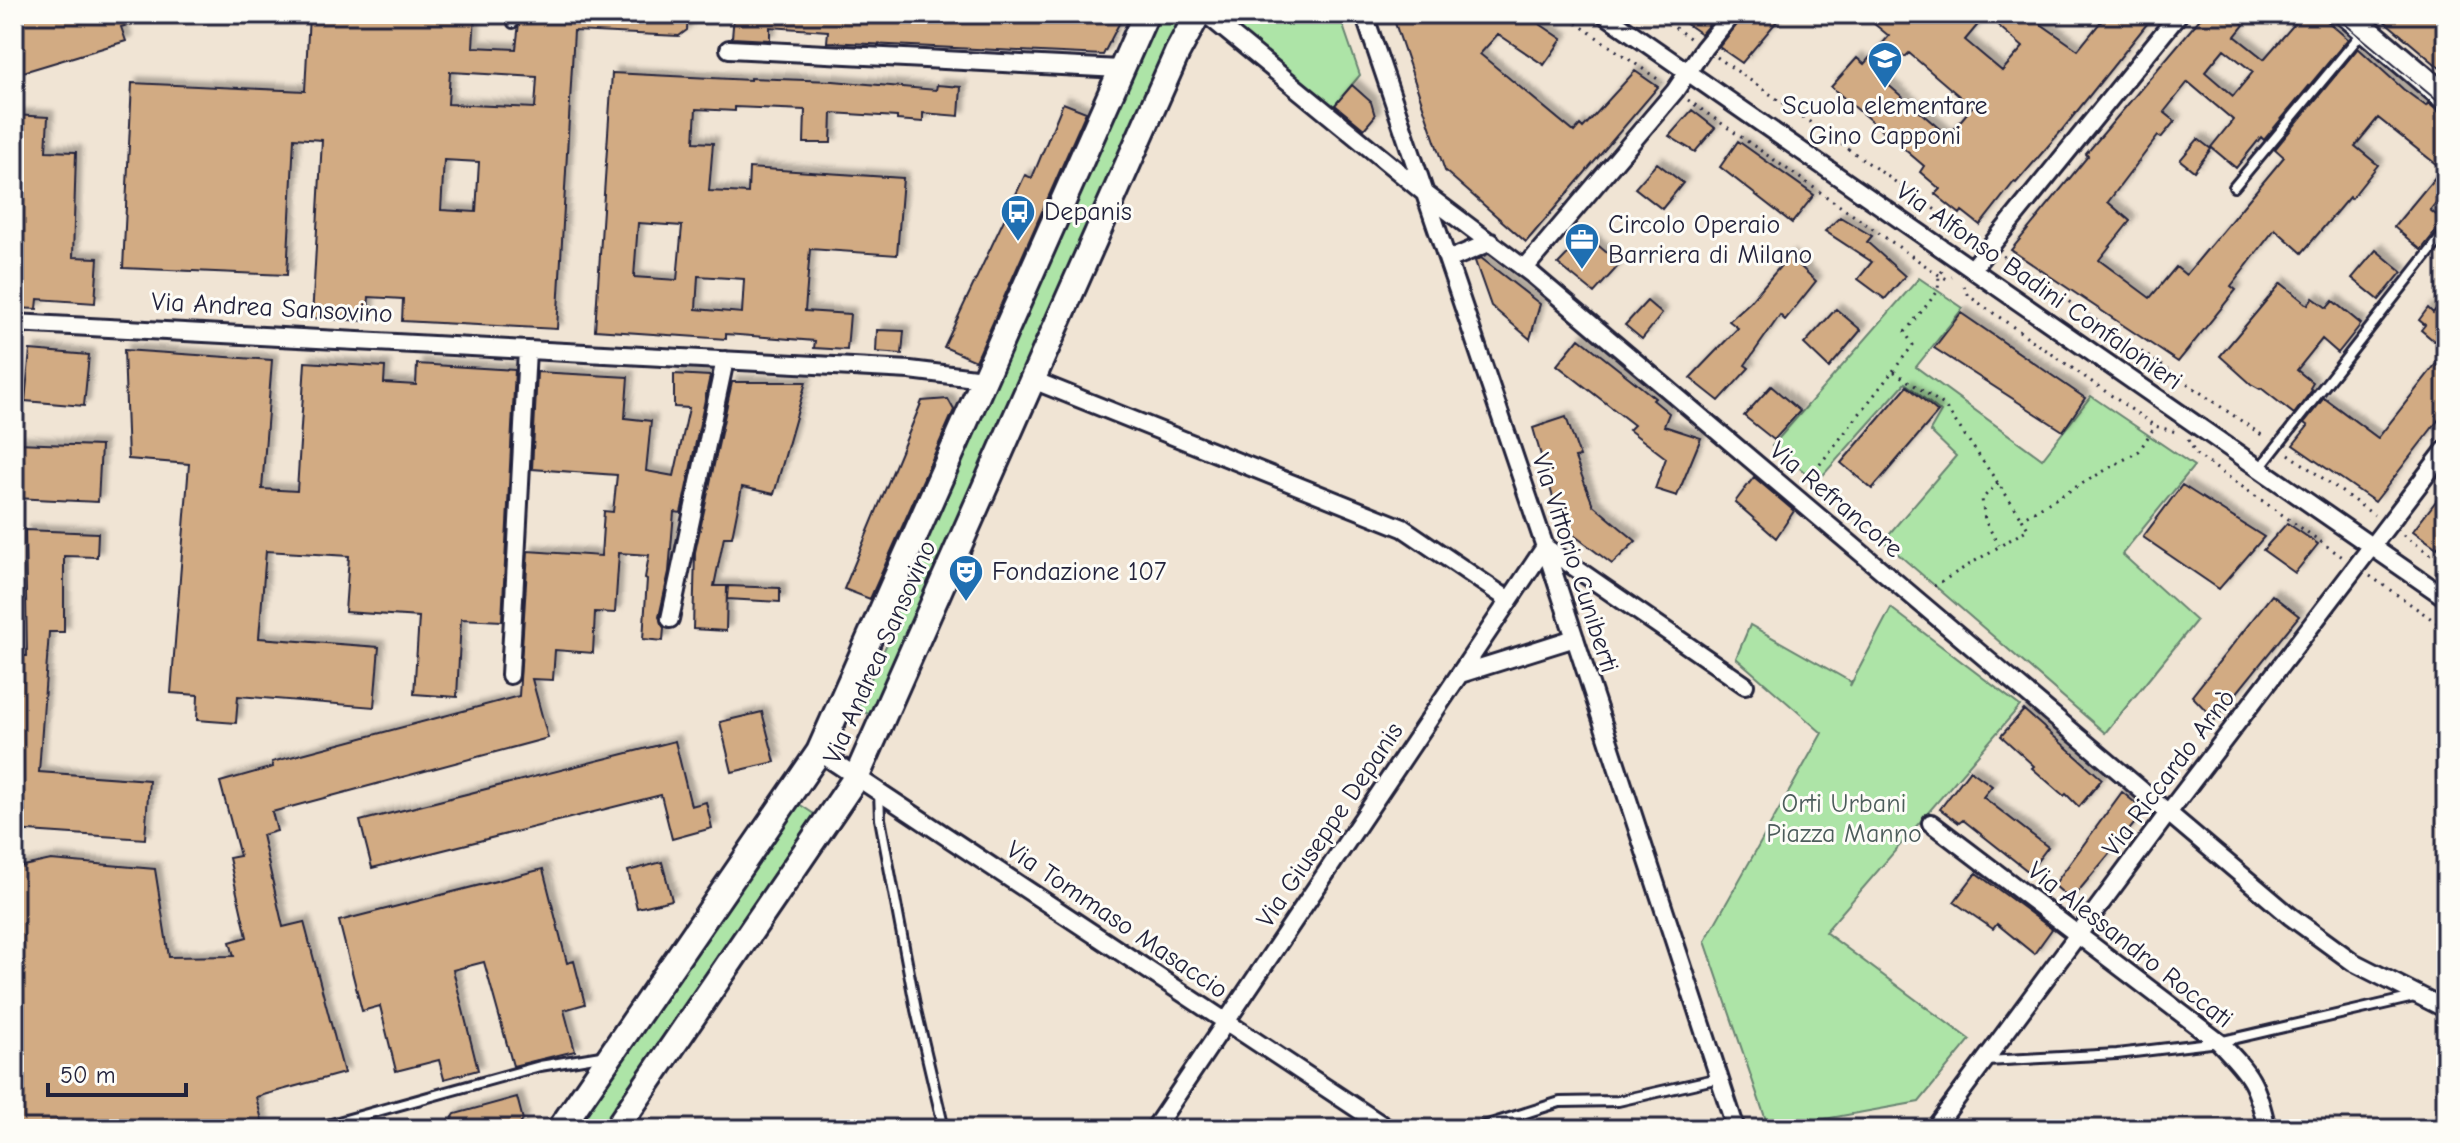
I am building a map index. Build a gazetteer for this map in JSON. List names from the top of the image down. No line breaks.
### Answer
{"streets":{"main road":["Via Andrea Sansovino"],"street":["Via Alfonso Badini Confalonieri","Via Refrancore","Via Vittorio Cuniberti","Via Riccardo Arnò","Via Giuseppe Depanis","Via Tommaso Masaccio","Via Alessandro Roccati"]},"crossings":[["Via Alfonso Badini Confalonieri","Via Riccardo Arnò"],["Via Andrea Sansovino","Via Tommaso Masaccio"],["Via Refrancore","Via Vittorio Cuniberti"],["Via Refrancore","Via Riccardo Arnò"],["Via Vittorio Cuniberti","Via Giuseppe Depanis"],["Via Riccardo Arnò","Via Alessandro Roccati"],["Via Giuseppe Depanis","Via Tommaso Masaccio"]],"parks":["Orti Urbani Piazza Manno"],"places":{"school or university":["Scuola elementare Gino Capponi"],"bus stop":["Depanis"],"office":["Circolo Operaio Barriera di Milano"],"theatre":["Fondazione 107"]},"scale_bar":"50 m"}
